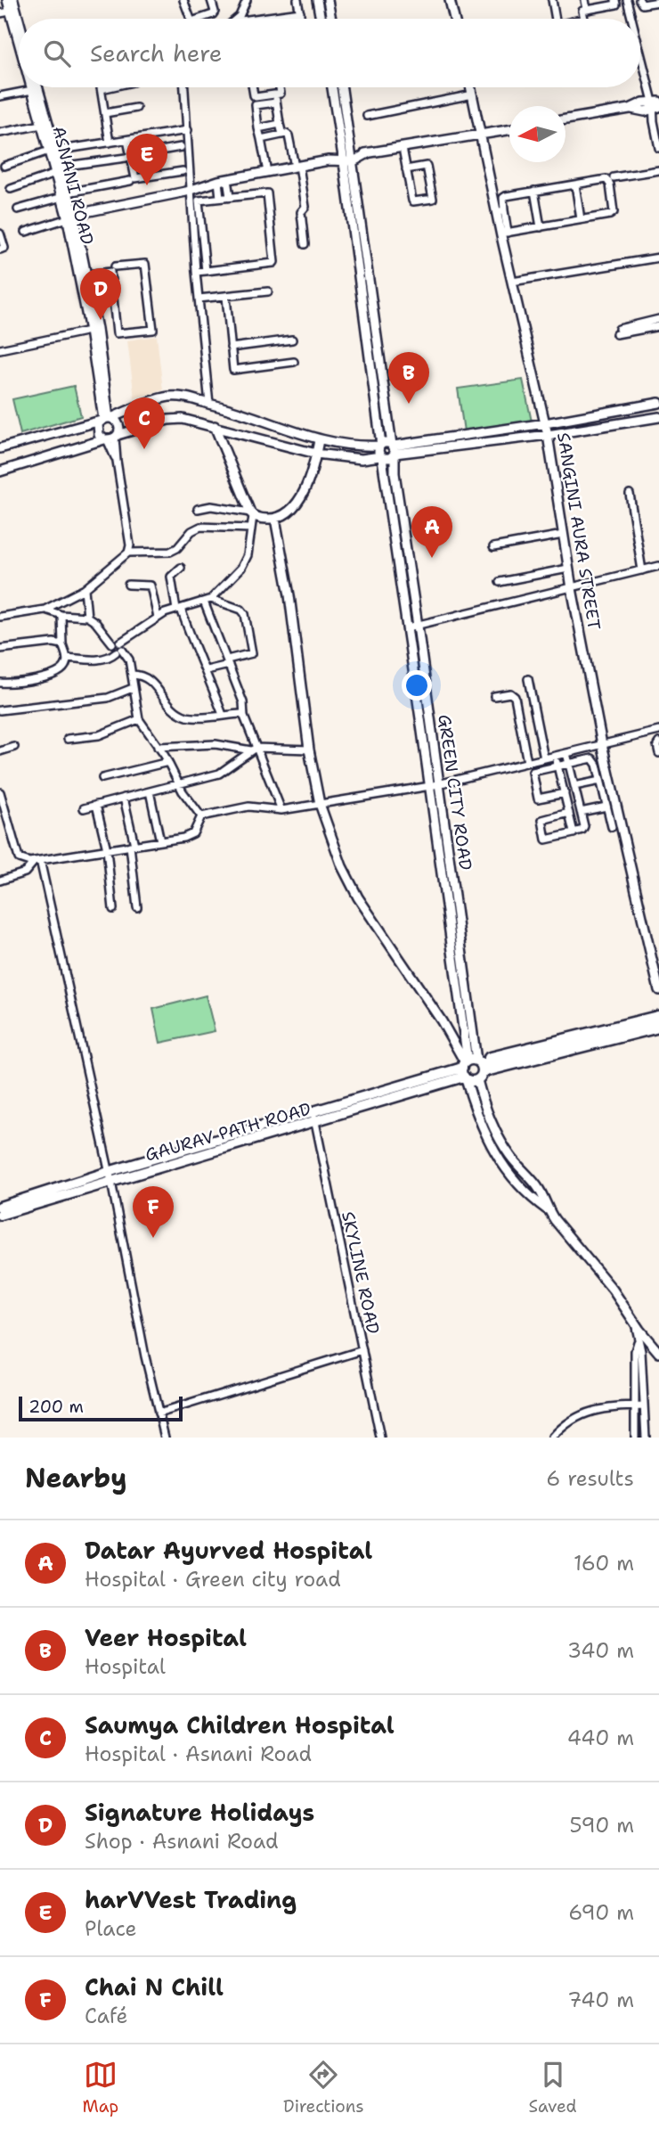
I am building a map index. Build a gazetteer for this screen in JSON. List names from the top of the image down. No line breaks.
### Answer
{"streets":{"main road":["GAURAV PATH ROAD"],"street":["ASNANI ROAD","SANGINI AURA STREET","GREEN CITY ROAD","SKYLINE ROAD"]},"crossings":[["GREEN CITY ROAD","GAURAV PATH ROAD"],["GAURAV PATH ROAD","SKYLINE ROAD"]],"scale_bar":"200 m","north":"left","page":{"search":"Search here","pins":["E","D","B","C","A","F"],"scale":"200 m","heading":["Nearby","6 results"],"list":[{"mark":"A","name":"Datar Ayurved Hospital","note":"Hospital · Green city road","value":"160 m"},{"mark":"B","name":"Veer Hospital","note":"Hospital","value":"340 m"},{"mark":"C","name":"Saumya Children Hospital","note":"Hospital · Asnani Road","value":"440 m"},{"mark":"D","name":"Signature Holidays","note":"Shop · Asnani Road","value":"590 m"},{"mark":"E","name":"harVVest Trading","note":"Place","value":"690 m"},{"mark":"F","name":"Chai N Chill","note":"Café","value":"740 m"}],"nav":["Map","Directions","Saved"]}}
